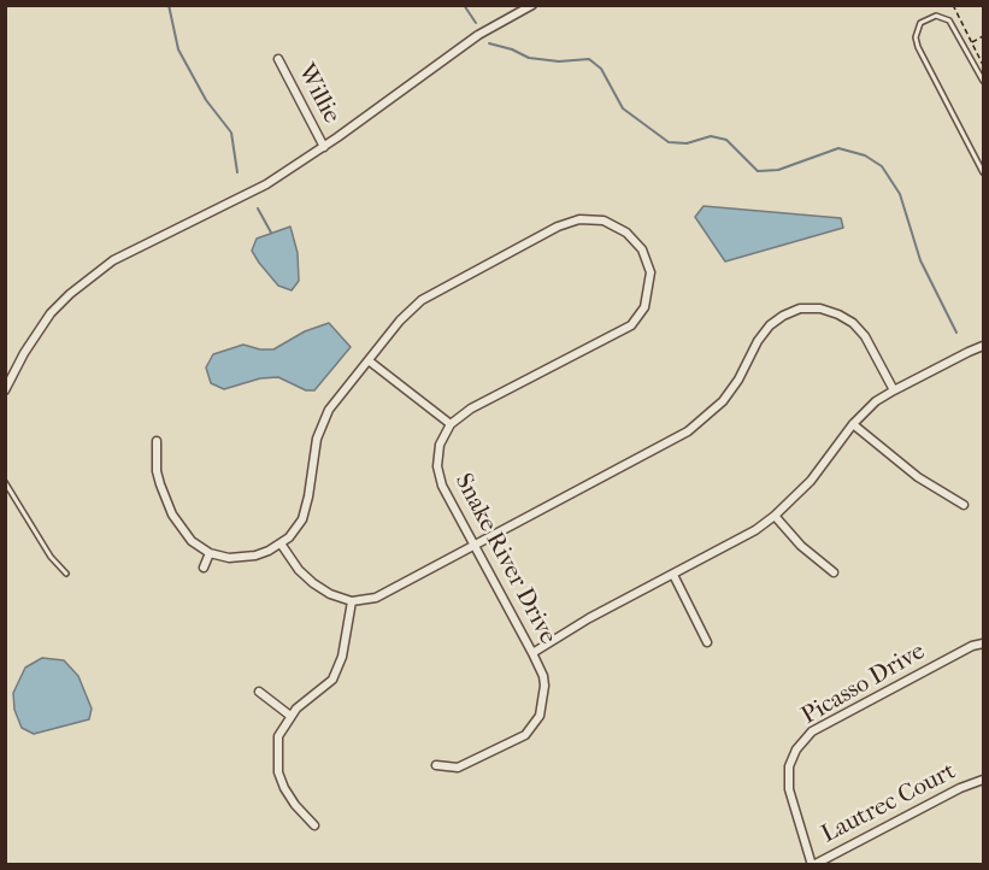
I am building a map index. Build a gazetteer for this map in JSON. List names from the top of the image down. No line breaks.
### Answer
{"streets":{"street":["Willie","Snake River Drive","Picasso Drive","Lautrec Court"]},"crossings":[["Picasso Drive","Lautrec Court"]]}
